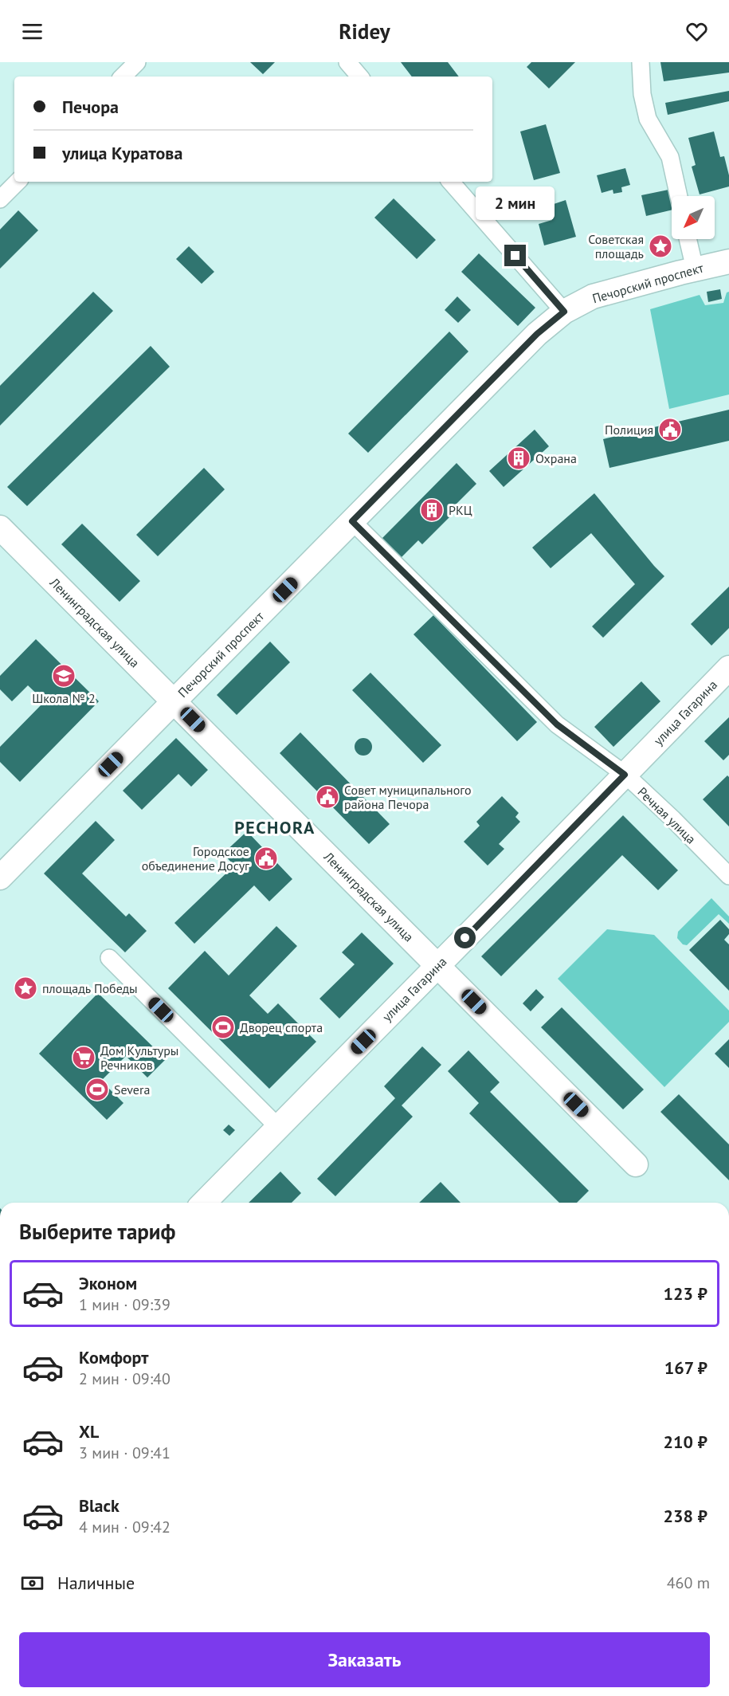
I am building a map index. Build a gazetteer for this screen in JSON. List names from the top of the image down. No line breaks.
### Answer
{"streets":{"main road":["Печорский проспект","Ленинградская улица","улица Гагарина"],"street":["Речная улица"]},"crossings":[["Печорский проспект","Ленинградская улица"],["Печорский проспект","Речная улица"],["Ленинградская улица","улица Гагарина"],["улица Гагарина","Речная улица"]],"districts":["PECHORA"],"places":{"place":["Советская площадь","площадь Победы"],"public building":["Полиция","Совет муниципального района Печора","Городское объединение Досуг"],"building":["Охрана","РКЦ"],"school or university":["Школа № 2"],"sports":["Дворец спорта","Severa"],"supermarket":["Дом Культуры Речников"]},"north":"bottom left","page":{"header":"Ridey","banner":["Печора","улица Куратова"],"bubble":"2 мин","heading":"Выберите тариф","list":[{"name":"Эконом","note":"1 мин · 09:39","value":"123 ₽"},{"name":"Комфорт","note":"2 мин · 09:40","value":"167 ₽"},{"name":"XL","note":"3 мин · 09:41","value":"210 ₽"},{"name":"Black","note":"4 мин · 09:42","value":"238 ₽"}],"pay":["Наличные","460 m"],"buttons":"Заказать"}}
